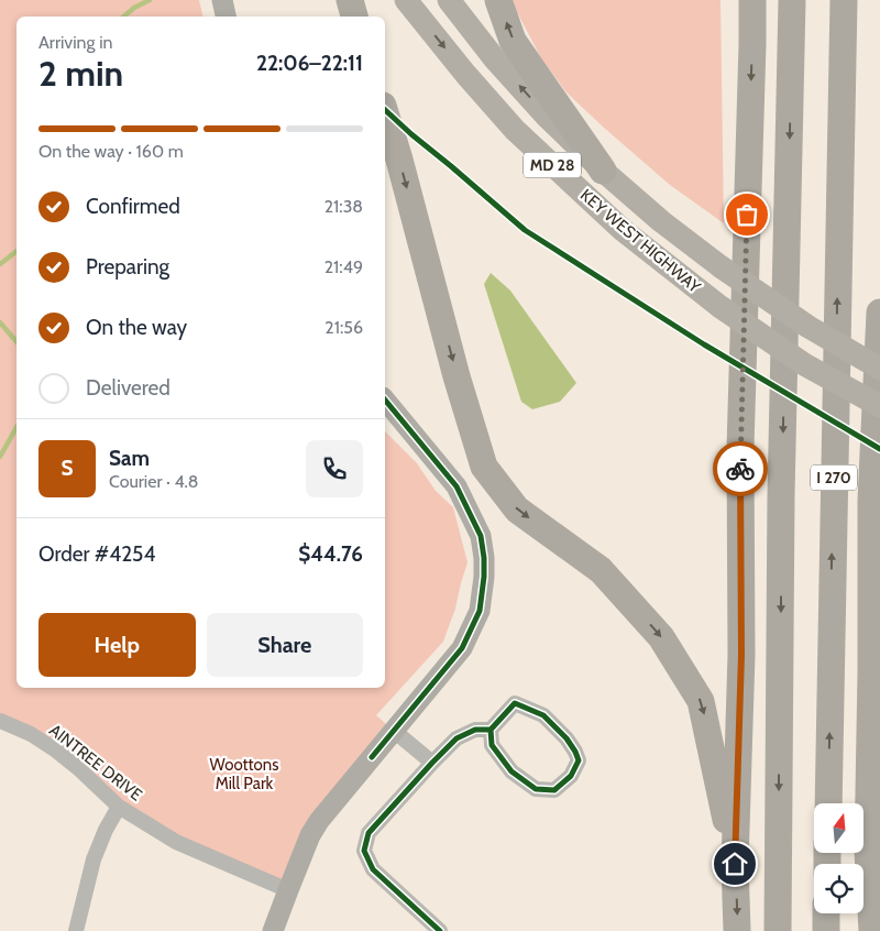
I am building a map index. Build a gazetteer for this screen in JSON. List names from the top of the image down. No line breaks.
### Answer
{"streets":{"highway":["I 270"],"main road":["MD 28","KEY WEST HIGHWAY"],"street":["AINTREE DRIVE"]},"crossings":[["MD 28","I 270"]],"parks":["Woottons Mill Park"],"north":"top","page":{"heading":["2 min","Arriving in","22:06–22:11"],"panel":["Sam","Courier · 4.8","Order #4254","$44.76"],"bar":"On the way · 160 m","list":[["Confirmed","21:38"],["Preparing","21:49"],["On the way","21:56"],"Delivered"],"round":"S","buttons":["Help","Share"]}}
